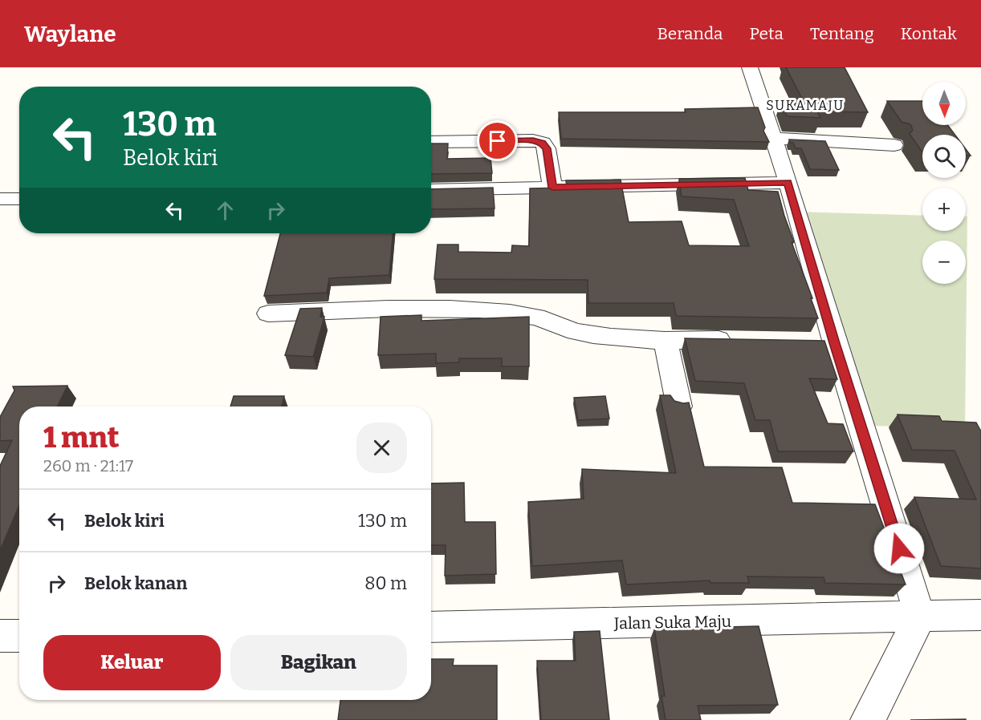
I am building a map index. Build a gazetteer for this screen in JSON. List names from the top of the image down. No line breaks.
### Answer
{"streets":{"street":["Jalan Suka Maju"]},"districts":["SUKAMAJU"],"north":"bottom","page":{"header":"Waylane","nav":["Beranda","Peta","Tentang","Kontak"],"map_buttons":["+","−"],"turn":["130 m","Belok kiri"],"heading":["1 mnt","260 m · 21:17"],"list":[{"name":"Belok kiri","value":"130 m"},{"name":"Belok kanan","value":"80 m"}],"buttons":["Keluar","Bagikan"]}}
